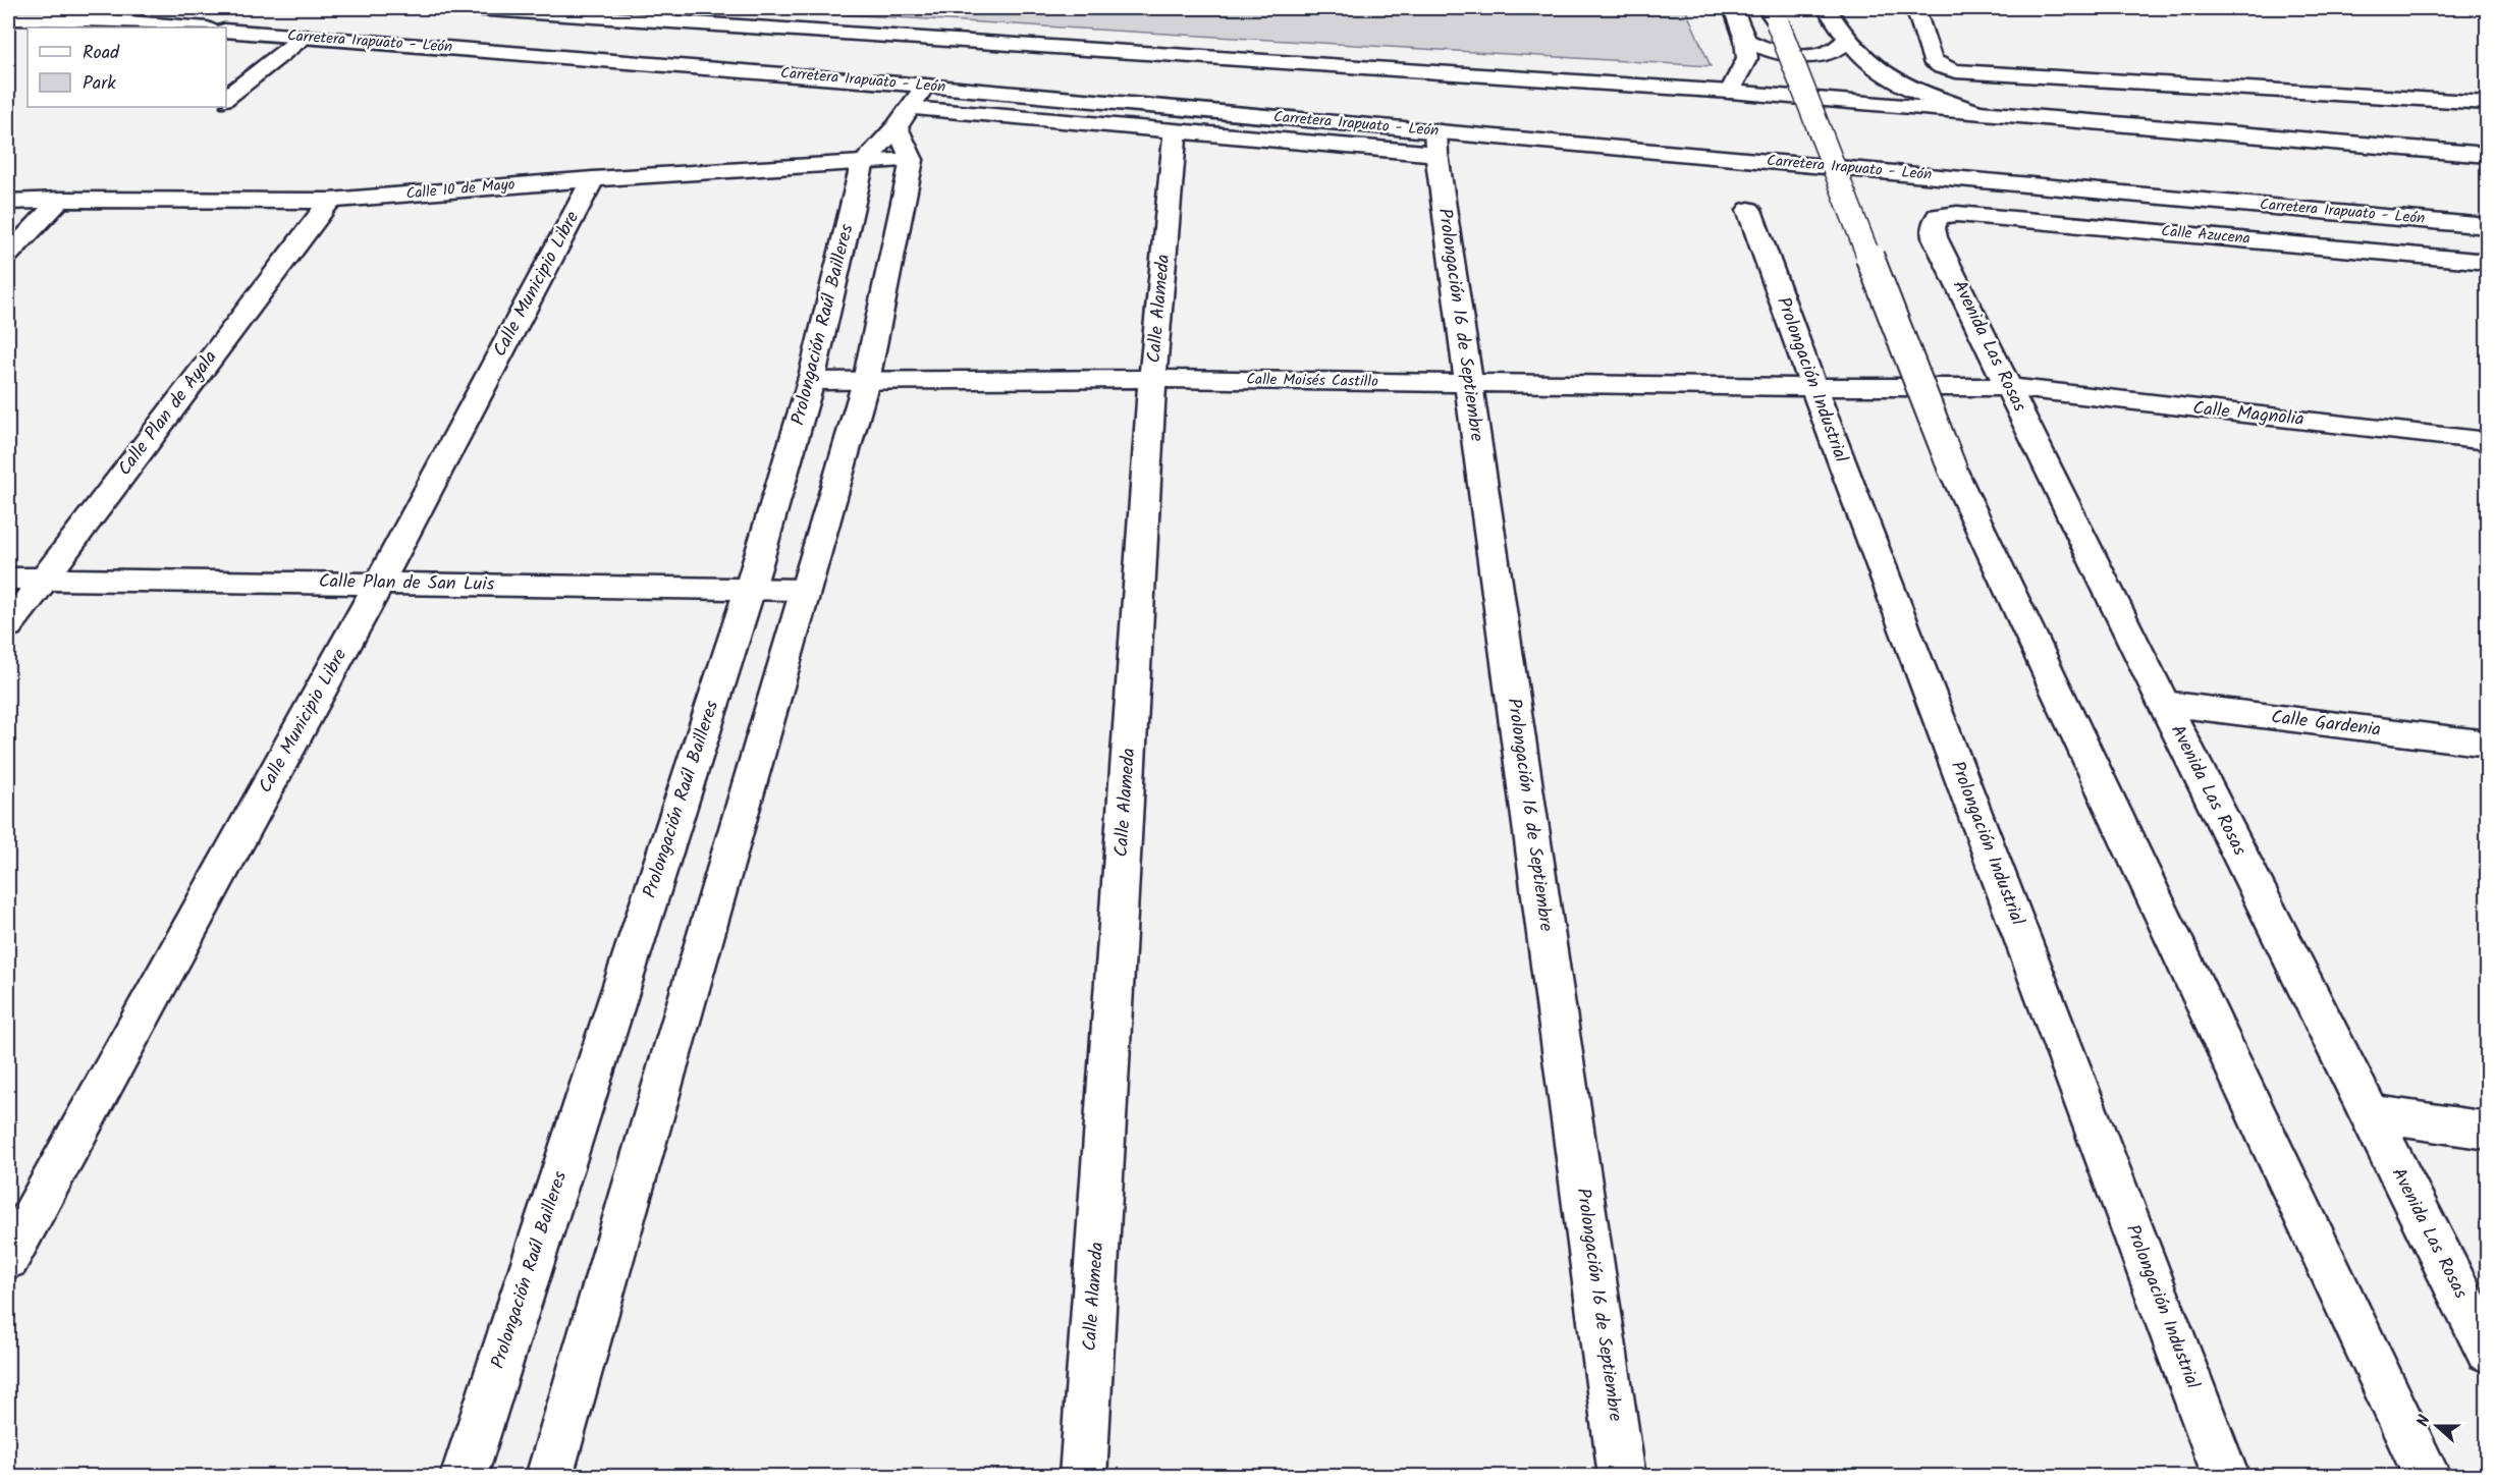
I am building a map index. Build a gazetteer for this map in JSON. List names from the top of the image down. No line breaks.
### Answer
{"streets":{"main road":["Carretera Irapuato - León","Calle 10 de Mayo","Calle Azucena","Calle Municipio Libre","Calle Alameda","Prolongación Raúl Bailleres","Prolongación 16 de Septiembre","Avenida Las Rosas","Prolongación Industrial","Calle Moisés Castillo","Calle Plan de Ayala","Calle Magnolia","Calle Plan de San Luis","Calle Gardenia"]},"crossings":[["Carretera Irapuato - León","Prolongación 16 de Septiembre"],["Calle 10 de Mayo","Calle Municipio Libre"],["Calle 10 de Mayo","Prolongación Raúl Bailleres"],["Calle 10 de Mayo","Calle Plan de Ayala"],["Calle Azucena","Avenida Las Rosas"],["Calle Municipio Libre","Calle Plan de San Luis"],["Calle Alameda","Calle Moisés Castillo"],["Prolongación Raúl Bailleres","Calle Moisés Castillo"],["Prolongación Raúl Bailleres","Calle Plan de San Luis"],["Prolongación 16 de Septiembre","Calle Moisés Castillo"],["Avenida Las Rosas","Calle Magnolia"],["Avenida Las Rosas","Calle Gardenia"],["Prolongación Industrial","Calle Moisés Castillo"],["Prolongación Industrial","Calle Magnolia"],["Calle Moisés Castillo","Calle Magnolia"],["Calle Plan de Ayala","Calle Plan de San Luis"]],"legend":["Road","Park"],"north":"left"}
